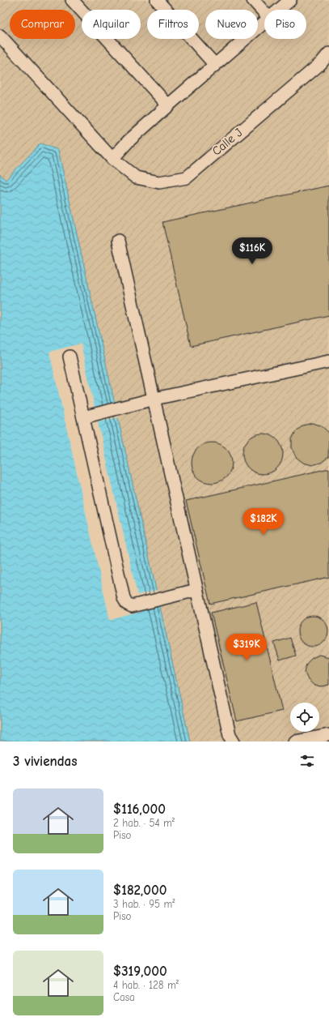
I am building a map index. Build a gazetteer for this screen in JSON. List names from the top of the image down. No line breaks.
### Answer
{"streets":{"lane":["Calle J"]},"page":{"chip":["Comprar","Alquilar","Filtros","Nuevo","Piso"],"price":["$116K","$182K","$319K"],"heading":"3 viviendas","list":[{"name":"$116,000","note":"2 hab. · 54 m² · Piso"},{"name":"$182,000","note":"3 hab. · 95 m² · Piso"},{"name":"$319,000","note":"4 hab. · 128 m² · Casa"}]}}
